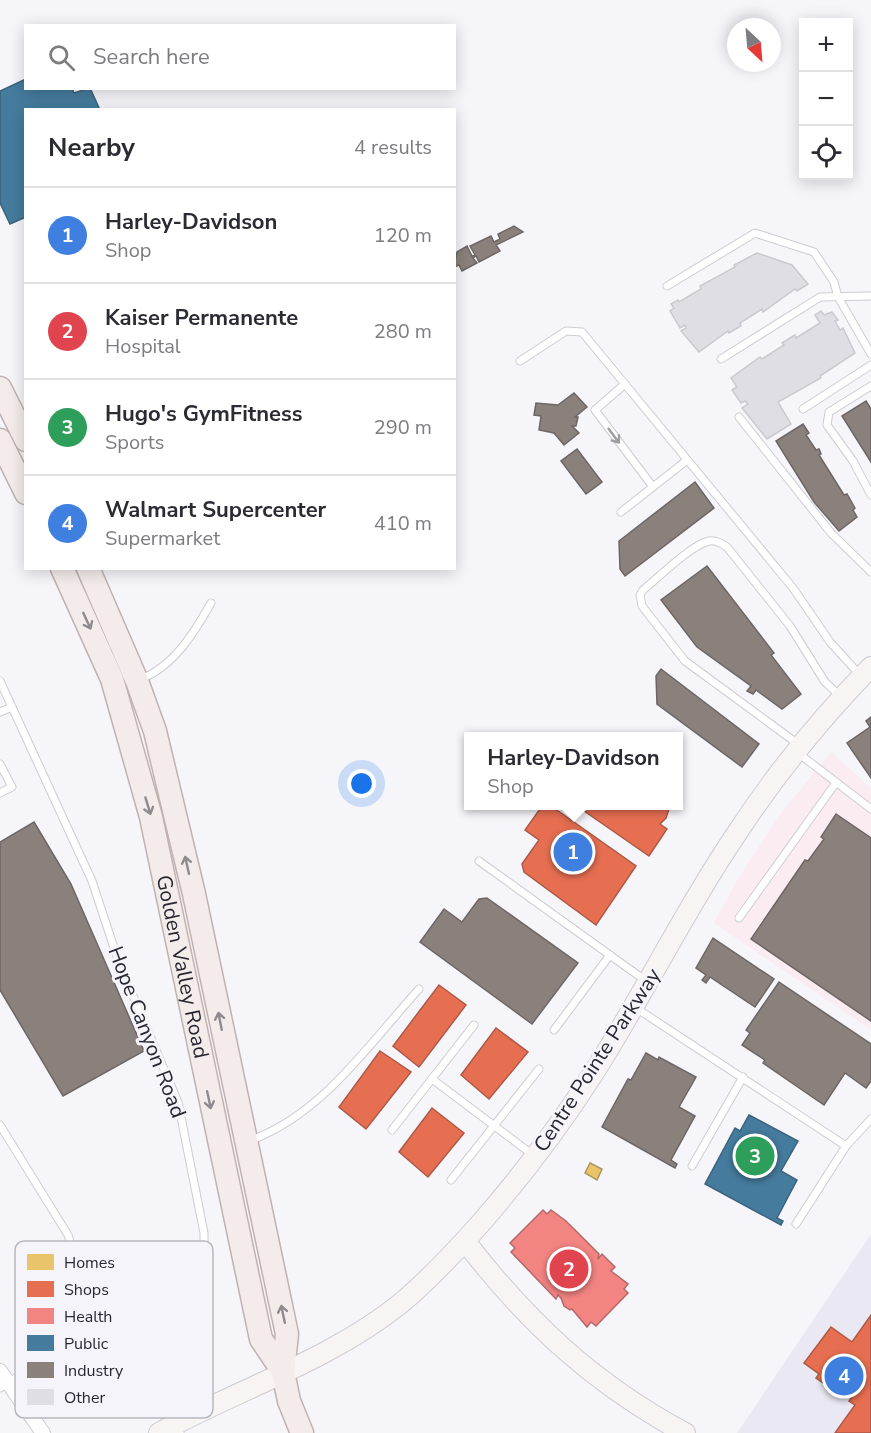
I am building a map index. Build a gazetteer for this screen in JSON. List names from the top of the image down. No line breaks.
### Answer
{"streets":{"main road":["Golden Valley Road"],"street":["Centre Pointe Parkway"],"lane":["Hope Canyon Road"]},"crossings":[["Golden Valley Road","Centre Pointe Parkway"]],"legend":["Homes","Shops","Health","Public","Industry","Other"],"north":"bottom right","page":{"map_buttons":["+","−"],"search":"Search here","heading":["Nearby","4 results"],"list":[{"mark":"1","name":"Harley-Davidson","note":"Shop","value":"120 m"},{"mark":"2","name":"Kaiser Permanente","note":"Hospital","value":"280 m"},{"mark":"3","name":"Hugo's GymFitness","note":"Sports","value":"290 m"},{"mark":"4","name":"Walmart Supercenter","note":"Supermarket","value":"410 m"}],"popup":["Harley-Davidson","Shop"],"pins":["1","3","2","4"]}}
